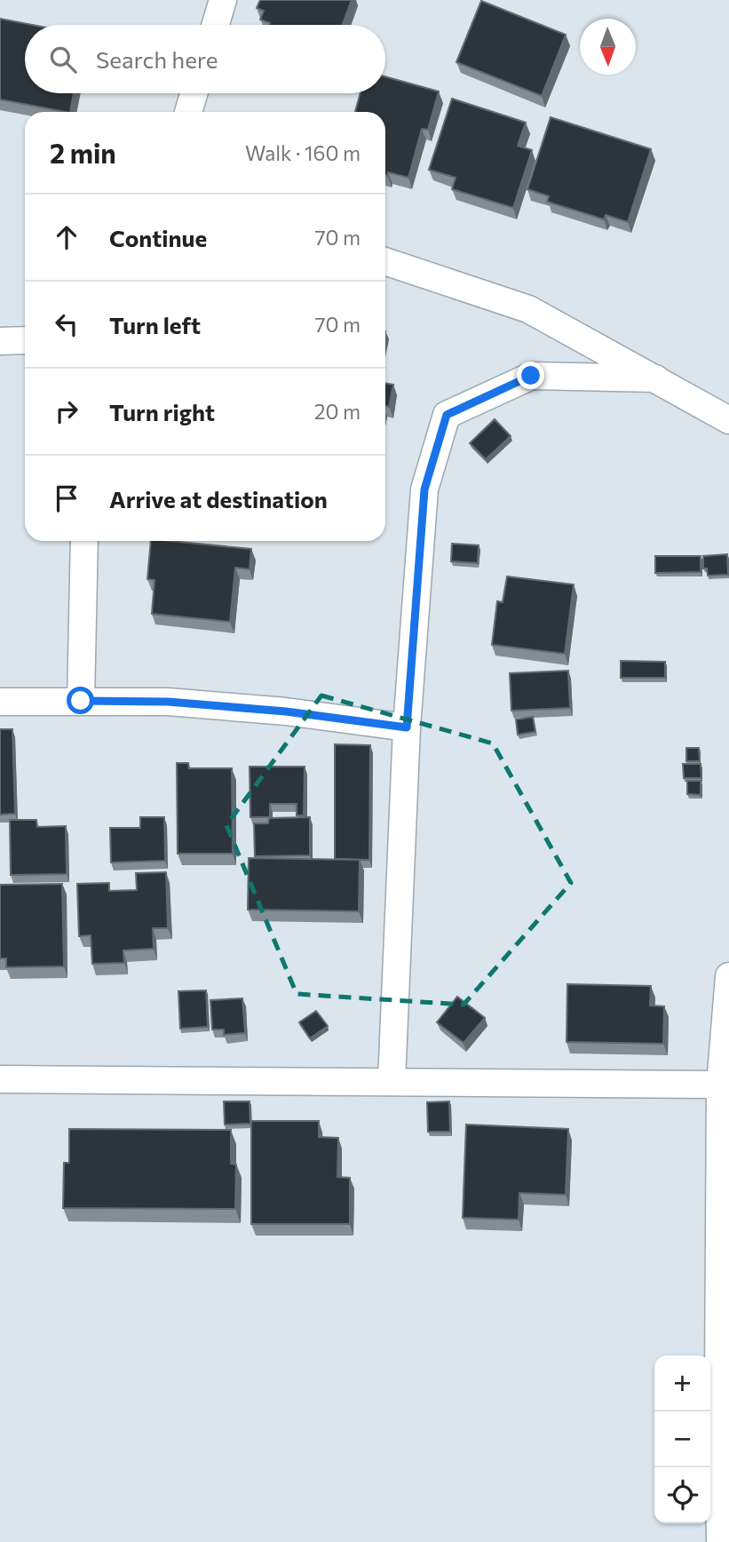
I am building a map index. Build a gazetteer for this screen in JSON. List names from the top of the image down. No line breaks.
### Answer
{"north":"bottom","page":{"search":"Search here","heading":["2 min","Walk · 160 m"],"list":[["Continue","70 m"],["Turn left","70 m"],["Turn right","20 m"],"Arrive at destination"],"map_buttons":["+","−"]}}
